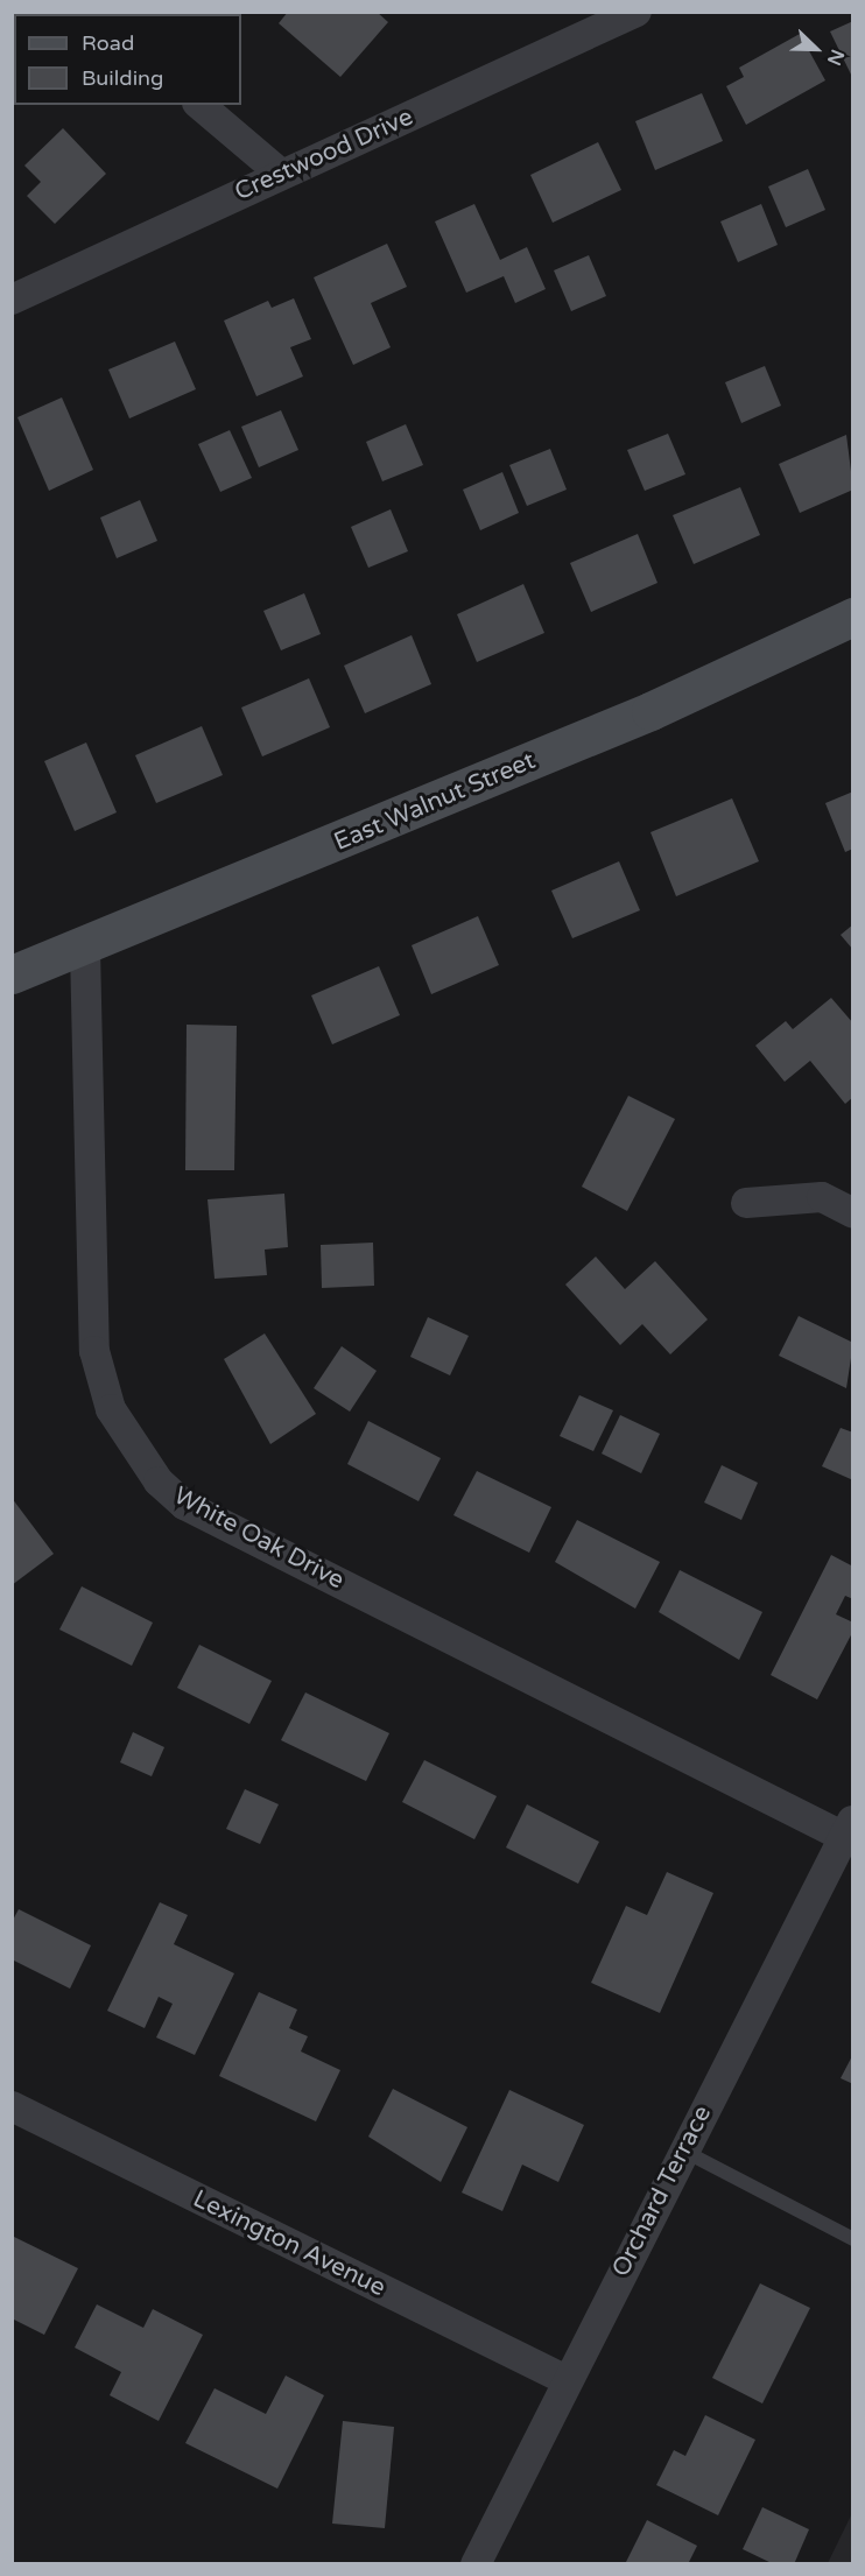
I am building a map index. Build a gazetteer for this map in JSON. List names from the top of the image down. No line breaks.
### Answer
{"streets":{"street":["Crestwood Drive","East Walnut Street","White Oak Drive","Orchard Terrace","Lexington Avenue"]},"crossings":[["East Walnut Street","White Oak Drive"],["White Oak Drive","Orchard Terrace"],["Orchard Terrace","Lexington Avenue"]],"legend":["Road","Building"],"north":"bottom right"}
